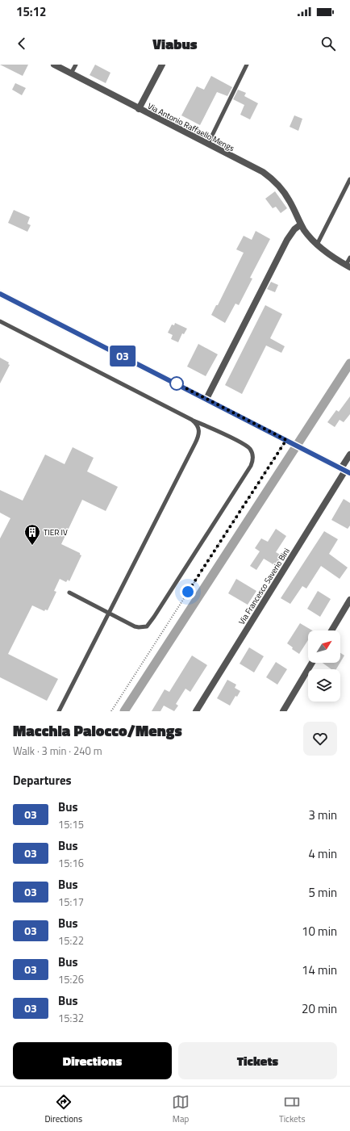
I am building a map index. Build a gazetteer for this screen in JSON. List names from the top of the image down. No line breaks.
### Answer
{"streets":{"street":["Via Antonio Raffaello Mengs","Via Francesco Saverio Bini"]},"places":{"building":["TIER IV"]},"lines":["bus line 03"],"north":"top right","page":{"status":"15:12","header":"Viabus","on_map":"03","heading":[["Macchia Palocco/Mengs","Walk · 3 min · 240 m"],"Departures"],"list":[{"mark":"03","name":"Bus","note":"15:15","value":"3 min"},{"mark":"03","name":"Bus","note":"15:16","value":"4 min"},{"mark":"03","name":"Bus","note":"15:17","value":"5 min"},{"mark":"03","name":"Bus","note":"15:22","value":"10 min"},{"mark":"03","name":"Bus","note":"15:26","value":"14 min"},{"mark":"03","name":"Bus","note":"15:32","value":"20 min"}],"buttons":["Directions","Tickets"],"tabs":["Directions","Map","Tickets"]}}
